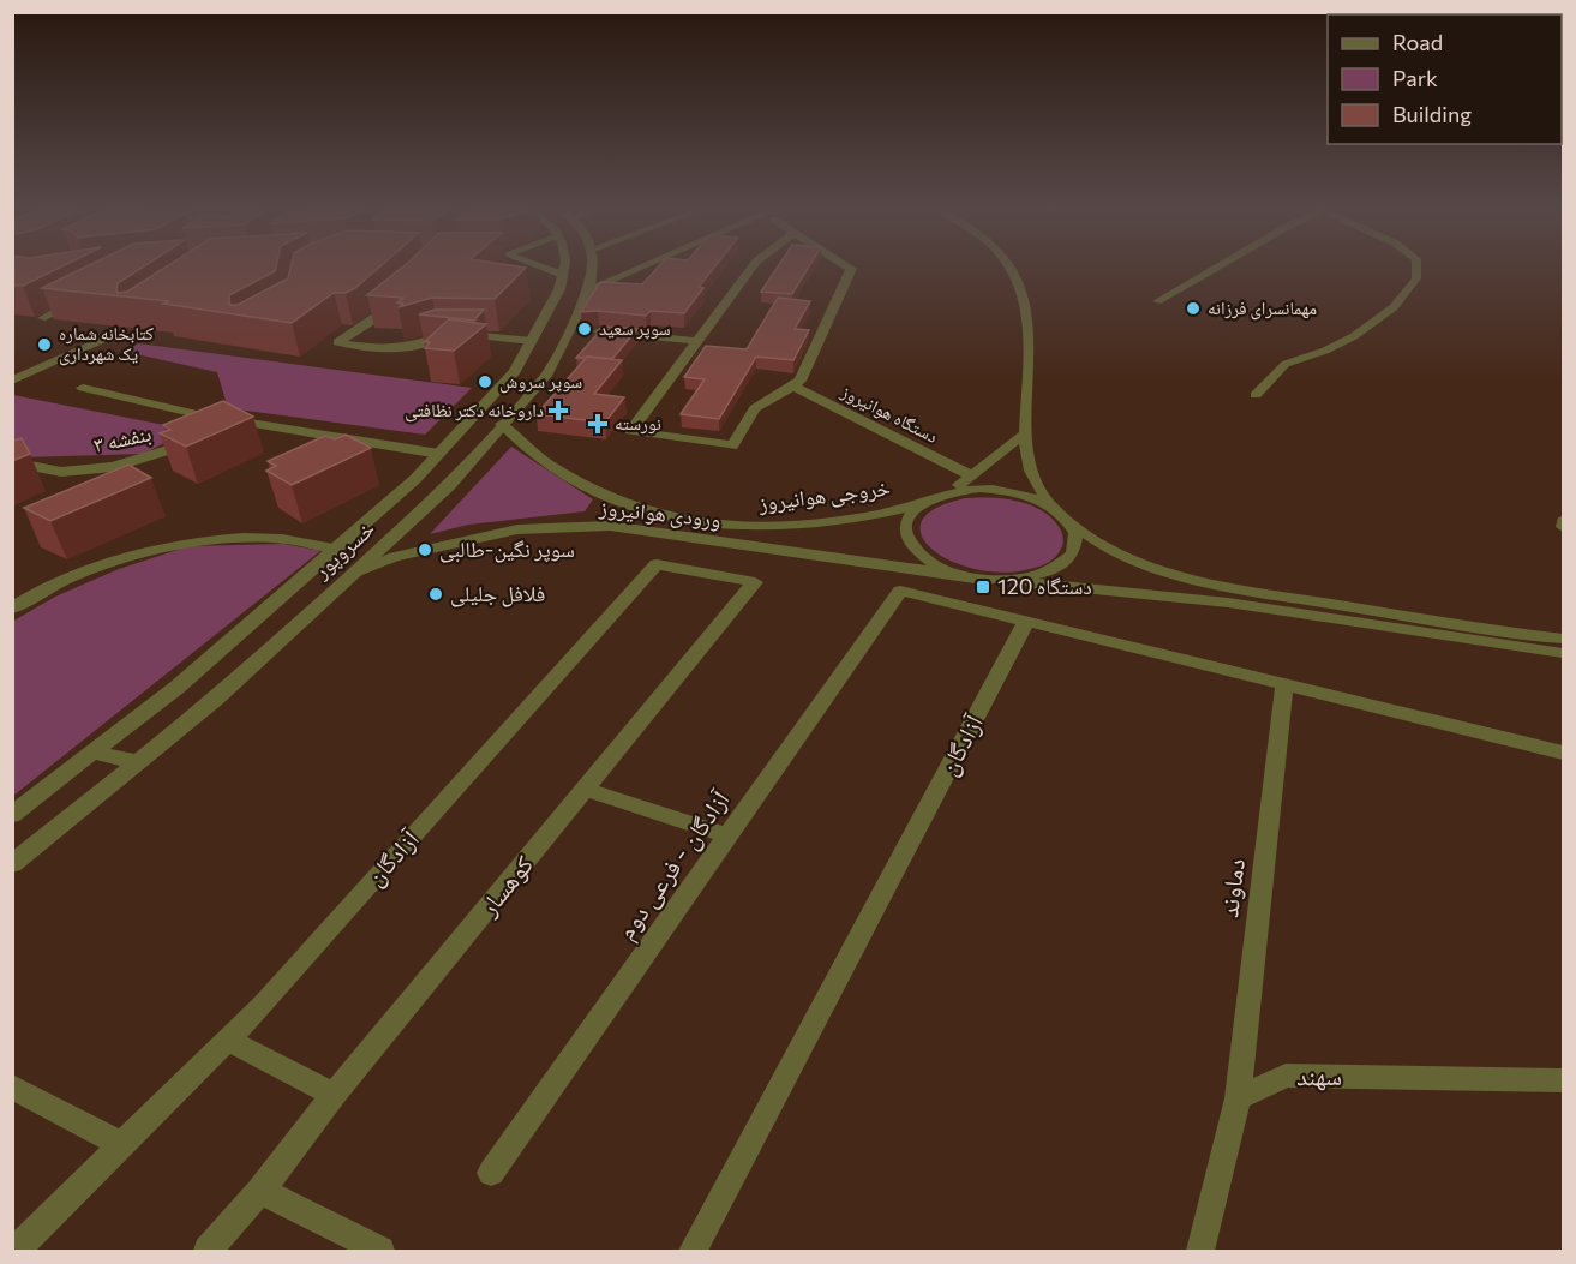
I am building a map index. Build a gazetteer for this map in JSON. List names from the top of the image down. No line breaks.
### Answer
{"streets":{"street":["دستگاه هوانیروز","بنفشه ۳","خسروپور","آزادگان","آزادگان - فرعی دوم","کوهسار","دماوند","سهند"],"lane":["خروجی هوانیروز","ورودی هوانیروز"]},"crossings":[["خروجی هوانیروز","خسروپور"],["ورودی هوانیروز","خسروپور"],["آزادگان","آزادگان - فرعی دوم"],["آزادگان","کوهسار"],["دماوند","سهند"]],"places":{"other":["مهمانسرای فرزانه","سوپر سعید","کتابخانه شماره یک شهرداری","سوپر سروش","سوپر نگین-طالبی","فلافل جلیلی"],"health":["داروخانه دکتر نظافتی","نورسته"],"transit":["120 دستگاه"]},"legend":["Road","Park","Building"]}
